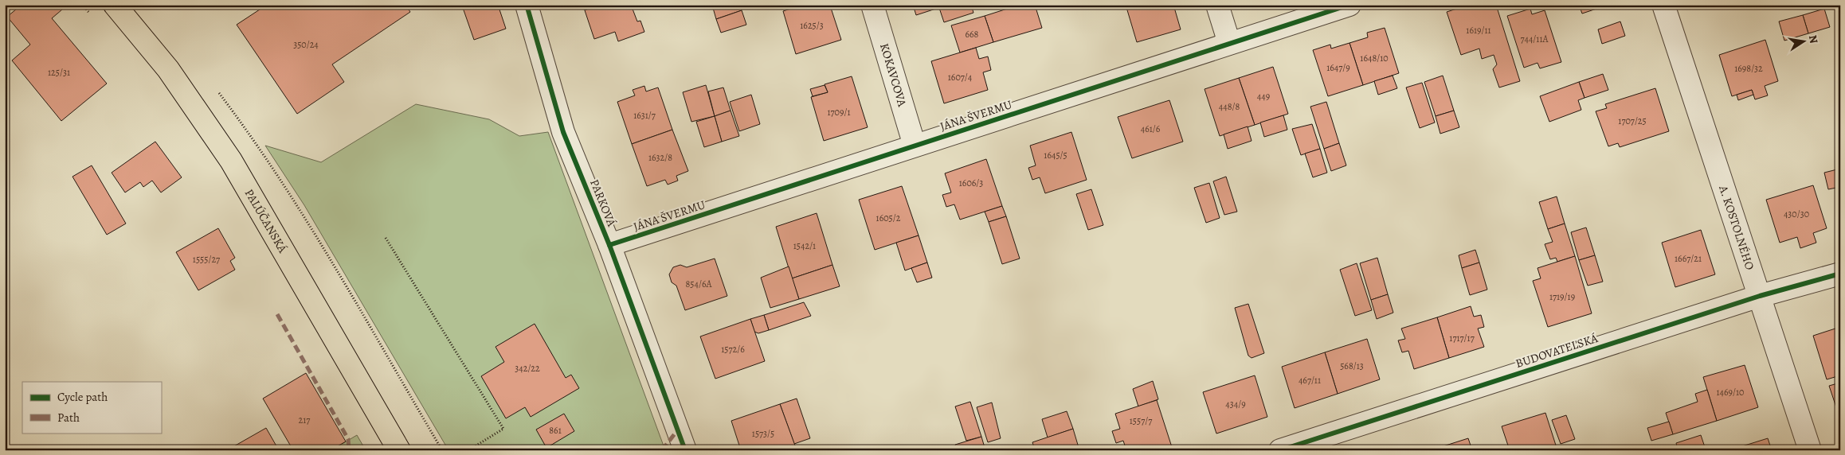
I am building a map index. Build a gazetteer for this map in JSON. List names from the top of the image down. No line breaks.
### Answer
{"streets":{"main road":["PALÚČANSKÁ"],"street":["KOKAVCOVA","JÁNA ŠVERMU","PARKOVÁ","A. KOSTOLNÉHO","BUDOVATEĽSKÁ"]},"crossings":[["KOKAVCOVA","JÁNA ŠVERMU"],["JÁNA ŠVERMU","PARKOVÁ"],["A. KOSTOLNÉHO","BUDOVATEĽSKÁ"]],"house_numbers":["1625/3","1619/11","668","744/11A","350/24","1648/10","1647/9","1698/32","125/31","1607/4","449","448/8","1709/1","1631/7","1707/25","461/6","1645/5","1632/8","1606/3","430/30","1605/2","1542/1","1667/21","1555/27","854/6A","1719/19","1717/17","1572/6","568/13","342/22","467/11","1469/10","434/9","217","1557/7","861","1573/5"],"legend":["Cycle path","Path"],"north":"right"}
